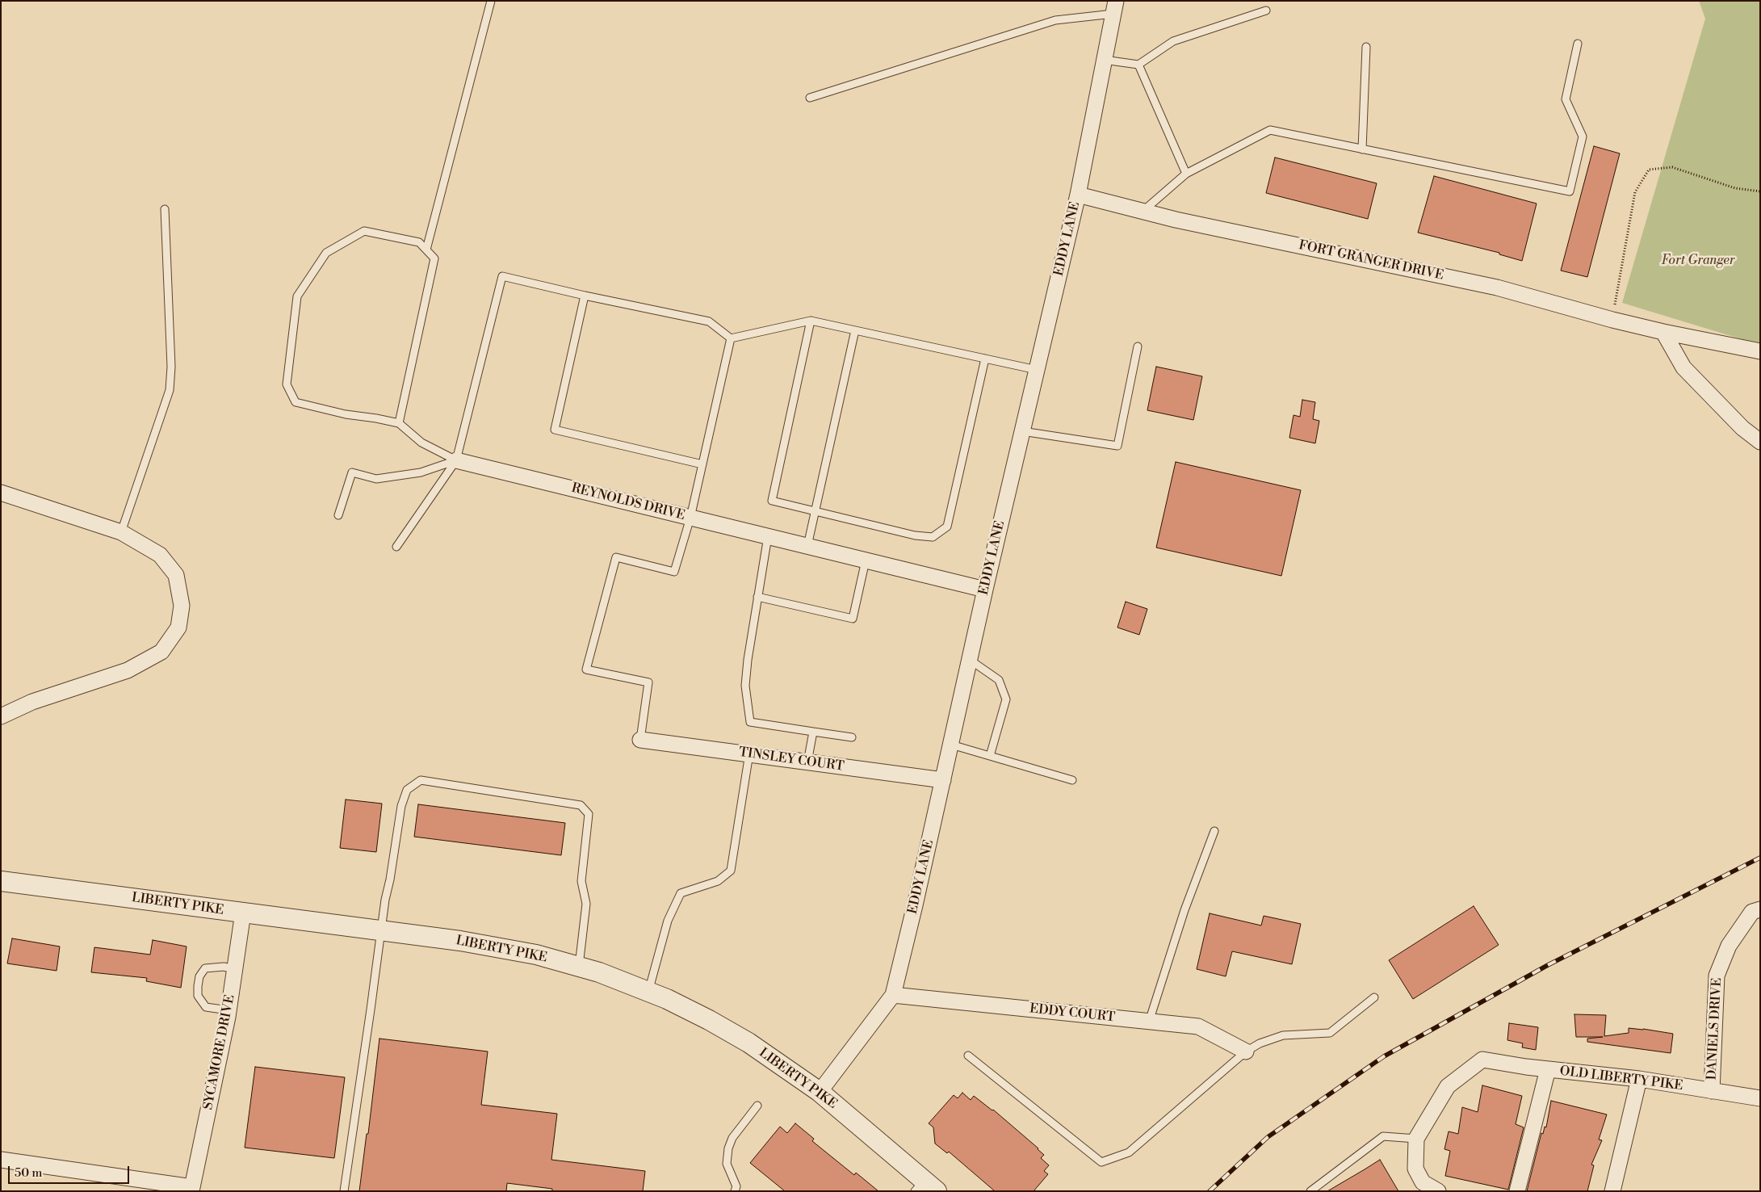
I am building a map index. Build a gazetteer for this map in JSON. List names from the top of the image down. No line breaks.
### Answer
{"streets":{"street":["EDDY LANE","FORT GRANGER DRIVE","REYNOLDS DRIVE","TINSLEY COURT","LIBERTY PIKE","EDDY COURT","DANIELS DRIVE","SYCAMORE DRIVE","OLD LIBERTY PIKE"]},"crossings":[["EDDY LANE","FORT GRANGER DRIVE"],["EDDY LANE","REYNOLDS DRIVE"],["EDDY LANE","TINSLEY COURT"],["EDDY LANE","LIBERTY PIKE"],["EDDY LANE","EDDY COURT"],["LIBERTY PIKE","SYCAMORE DRIVE"],["DANIELS DRIVE","OLD LIBERTY PIKE"]],"parks":["Fort Granger"],"scale_bar":"50 m"}
